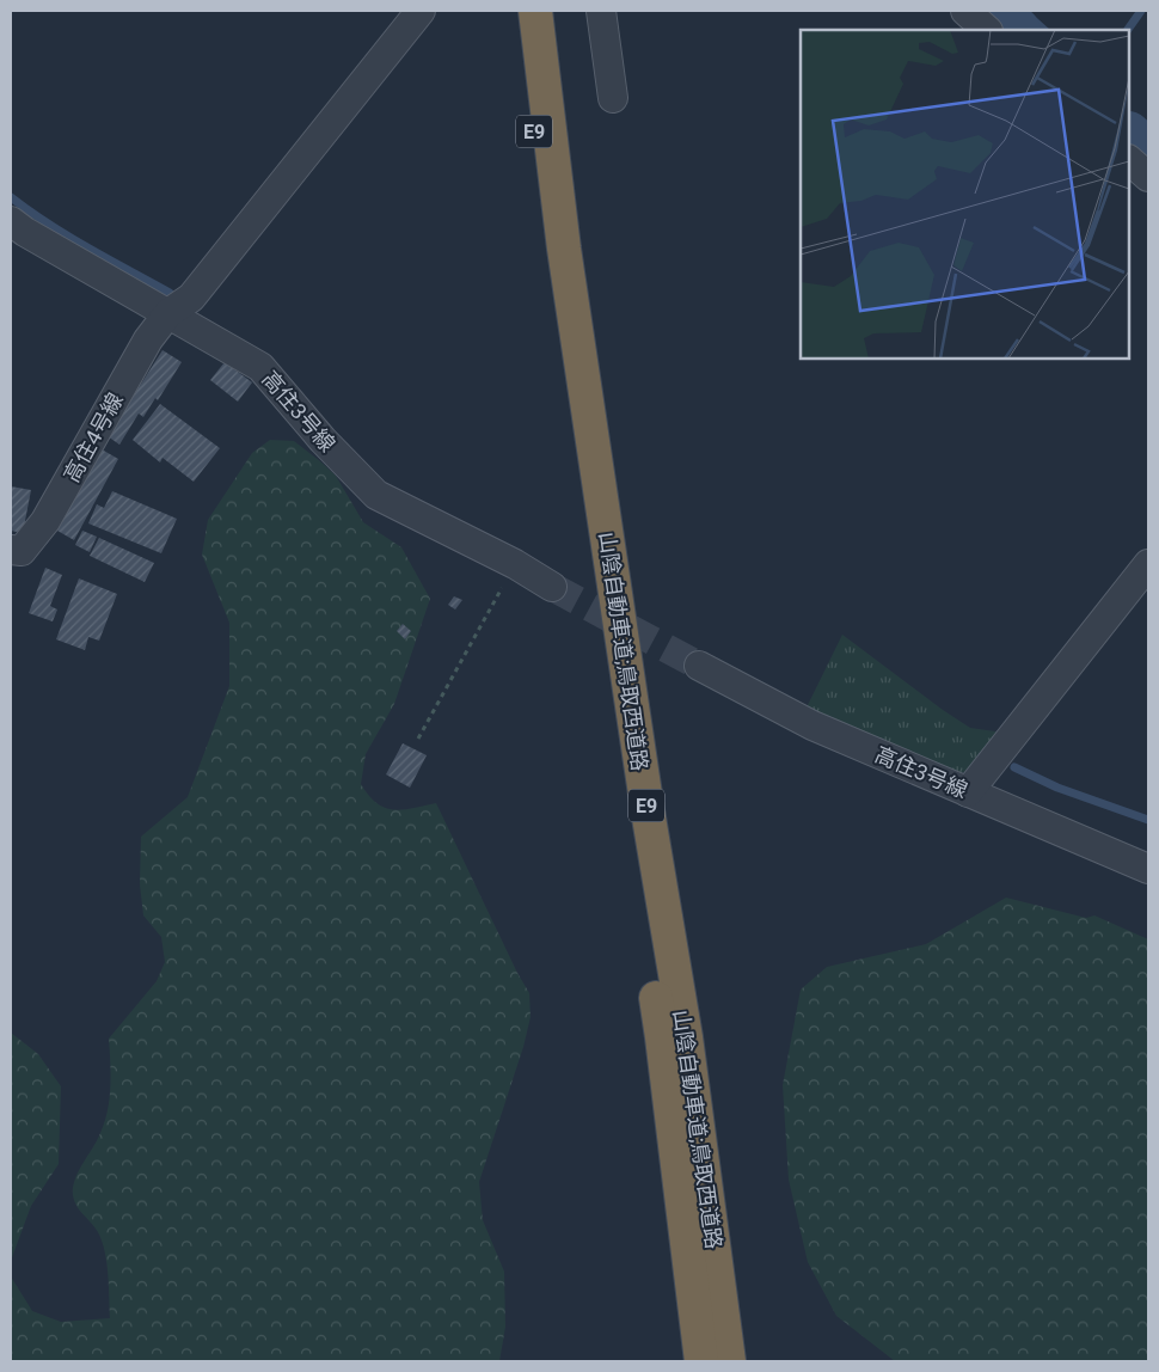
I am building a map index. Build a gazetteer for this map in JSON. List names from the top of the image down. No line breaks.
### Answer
{"streets":{"highway":["E9","山陰自動車道;鳥取西道路"],"street":["高住3号線","高住4号線"]},"crossings":[["高住3号線","高住4号線"]]}
